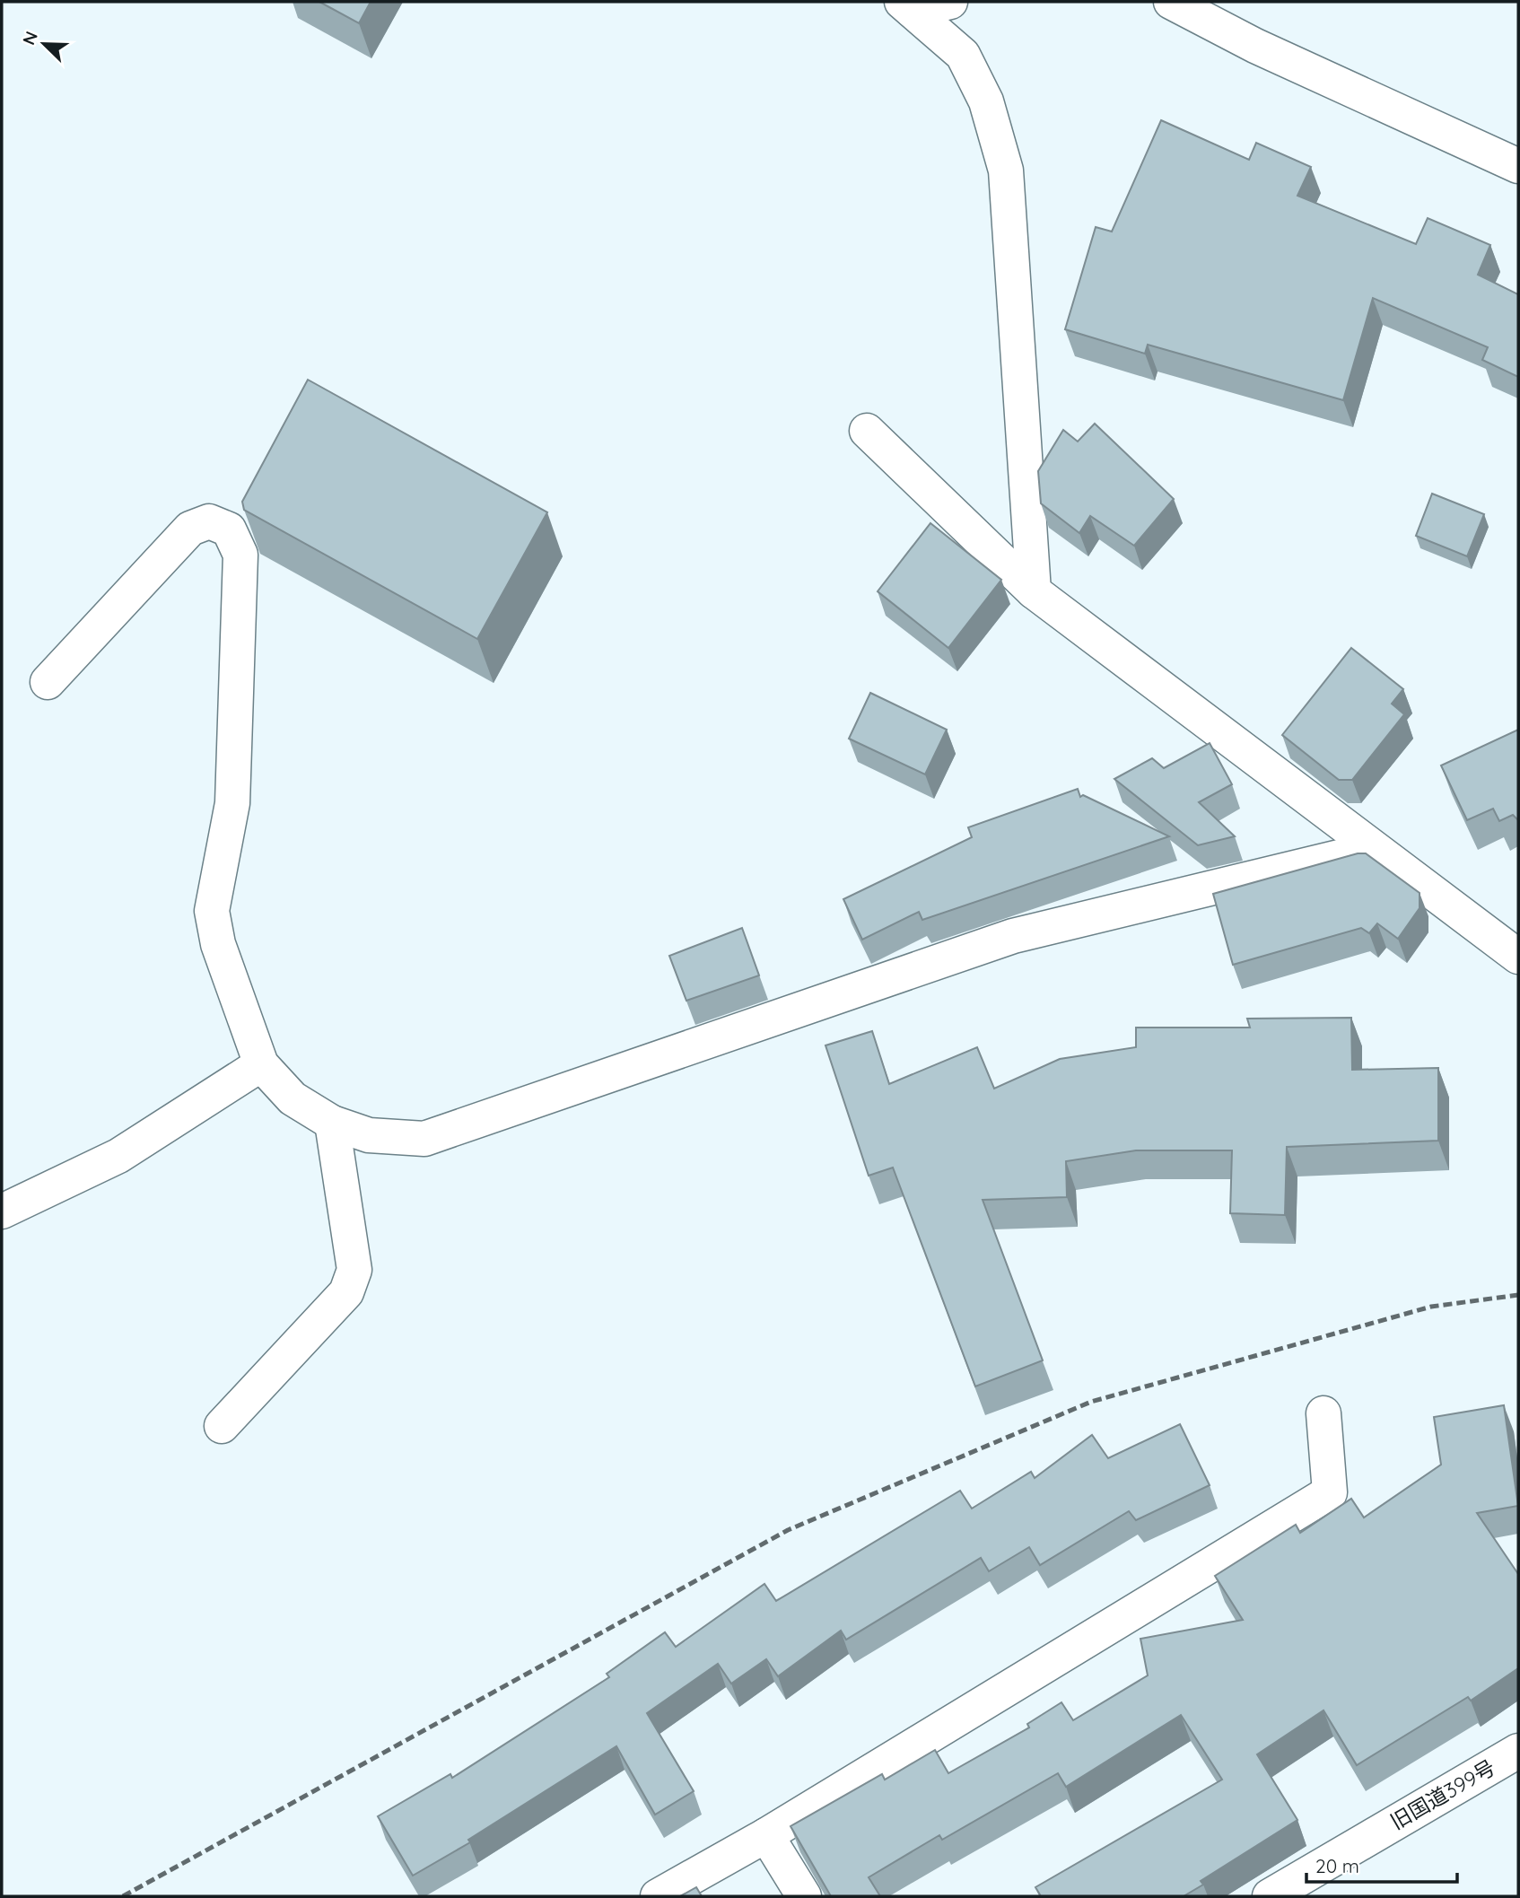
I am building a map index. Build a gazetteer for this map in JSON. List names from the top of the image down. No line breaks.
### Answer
{"streets":{"street":["旧国道399号"]},"scale_bar":"20 m","north":"top left"}
